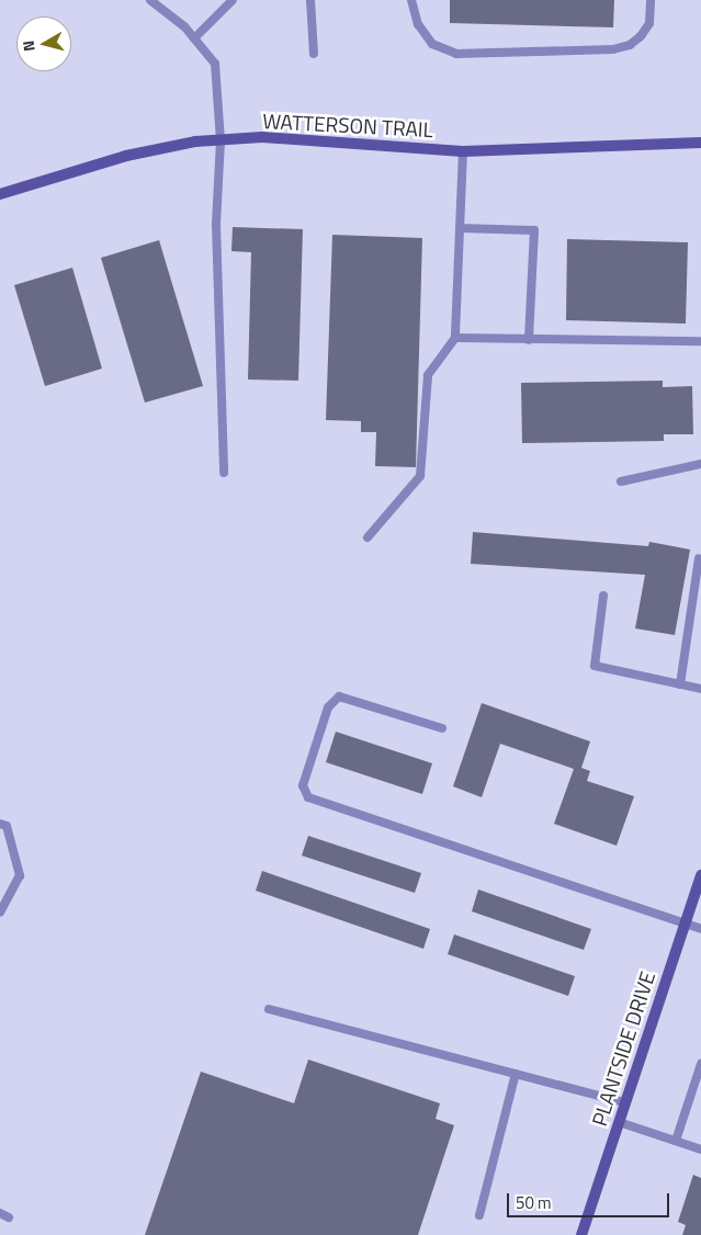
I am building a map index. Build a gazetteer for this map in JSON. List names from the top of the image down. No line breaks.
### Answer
{"streets":{"main road":["WATTERSON TRAIL","PLANTSIDE DRIVE"]},"scale_bar":"50 m","north":"left"}
